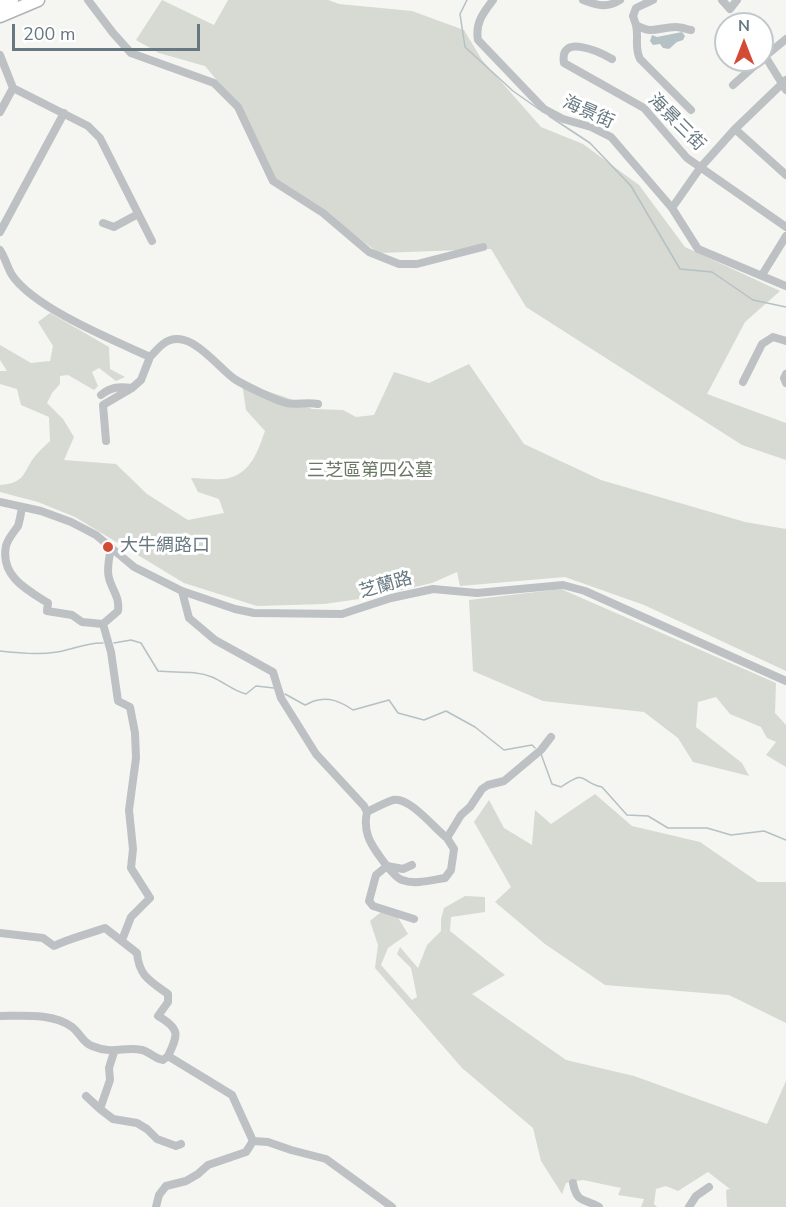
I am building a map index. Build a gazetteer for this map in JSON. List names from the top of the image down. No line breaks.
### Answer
{"streets":{"street":["海景街","海景三街","芝蘭路"]},"parks":["三芝區第四公墓"],"places":["大牛綢路口"],"scale_bar":"200 m","north":"top"}
